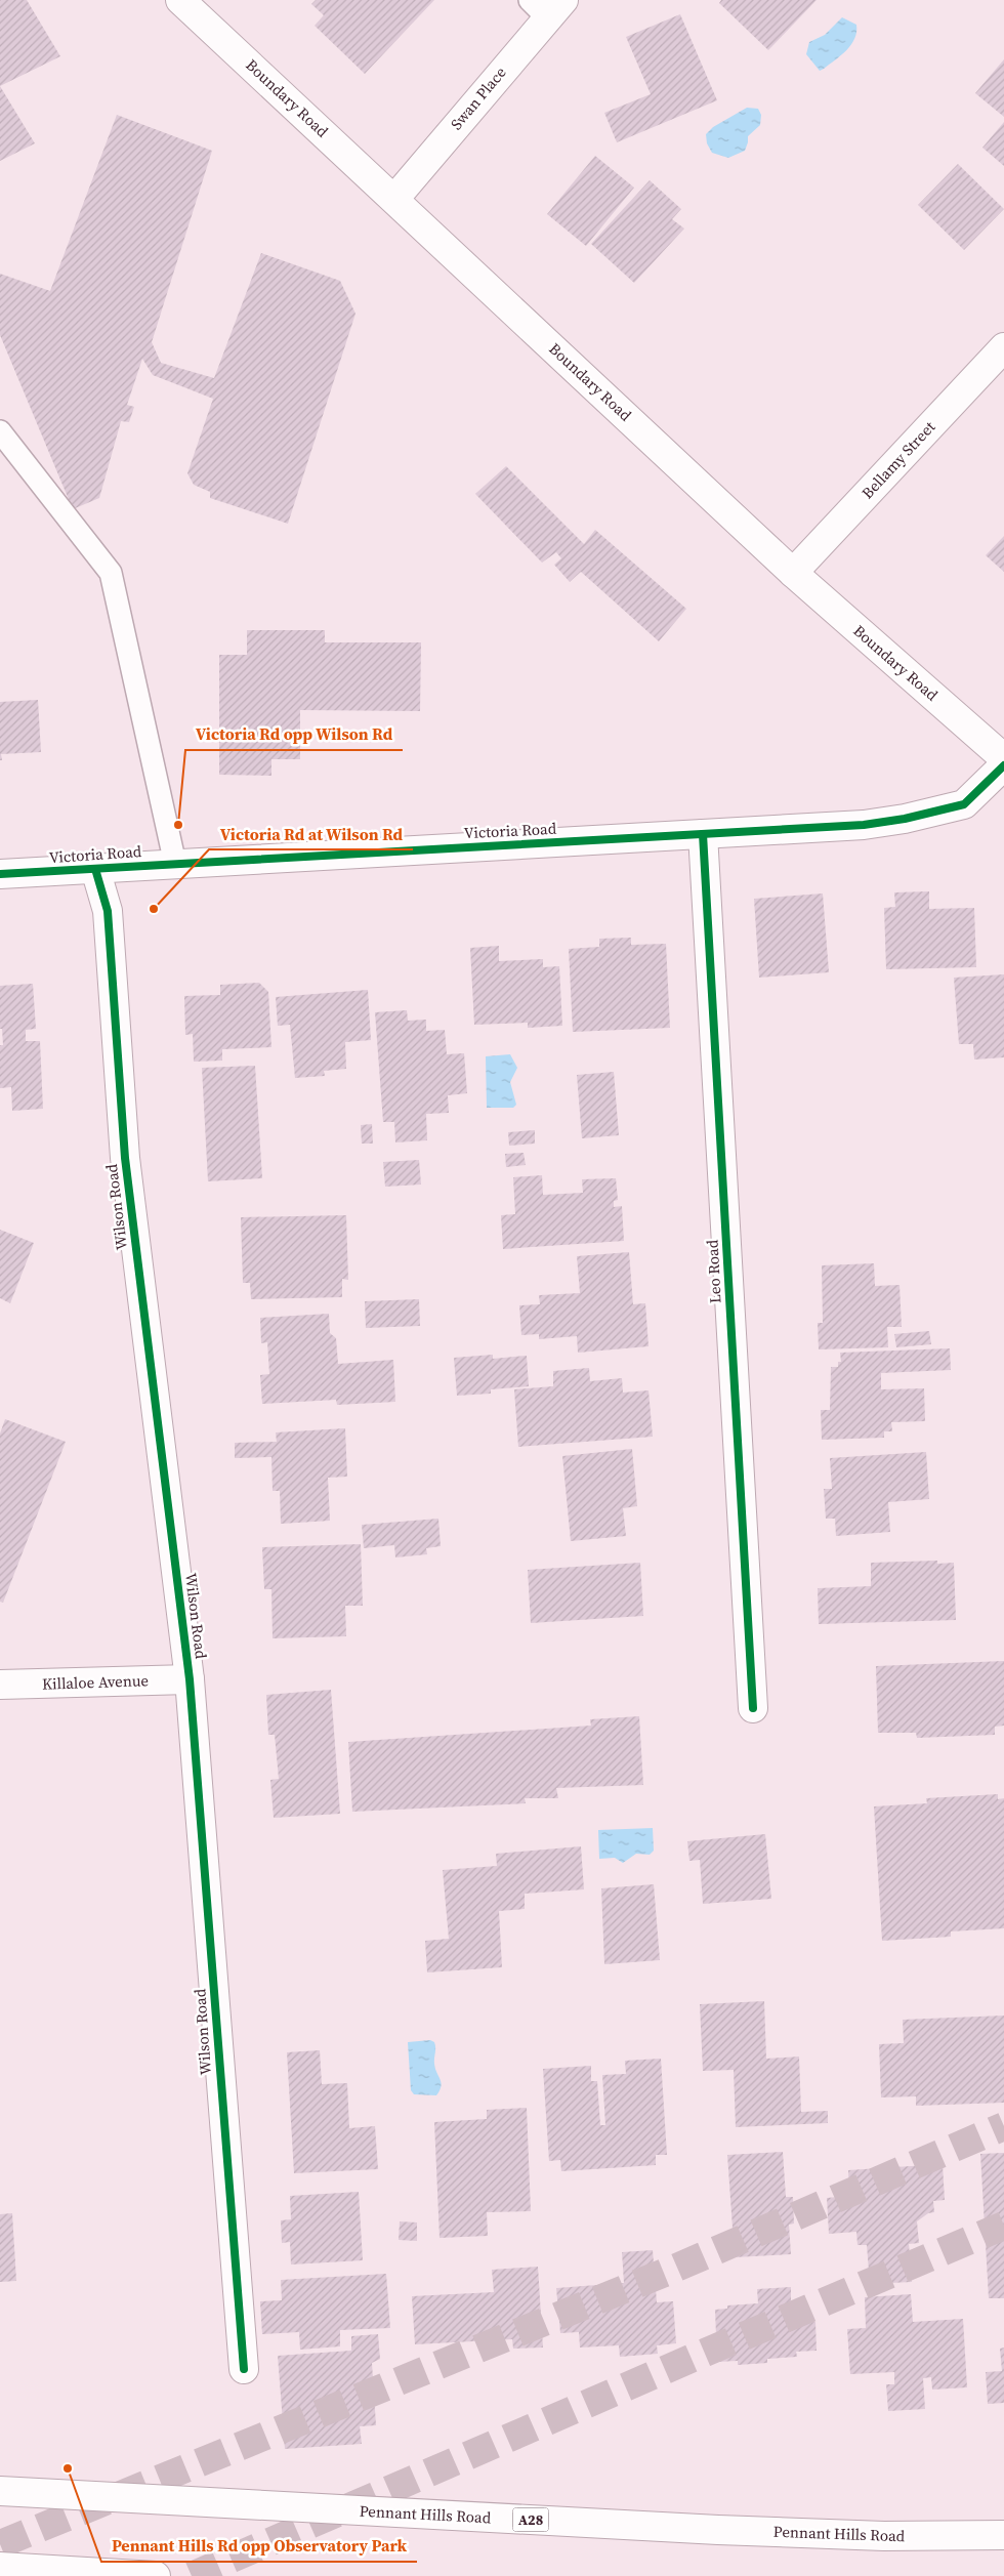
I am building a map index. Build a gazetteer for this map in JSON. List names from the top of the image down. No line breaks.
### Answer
{"streets":{"main road":["Boundary Road","Swan Place","Bellamy Street","Victoria Road","Wilson Road","Leo Road","Killaloe Avenue","Pennant Hills Road","A28"]},"crossings":[["Boundary Road","Swan Place"],["Boundary Road","Bellamy Street"],["Victoria Road","Wilson Road"],["Victoria Road","Leo Road"],["Wilson Road","Killaloe Avenue"]],"places":["Victoria Rd opp Wilson Rd","Victoria Rd at Wilson Rd","Pennant Hills Rd opp Observatory Park"]}
